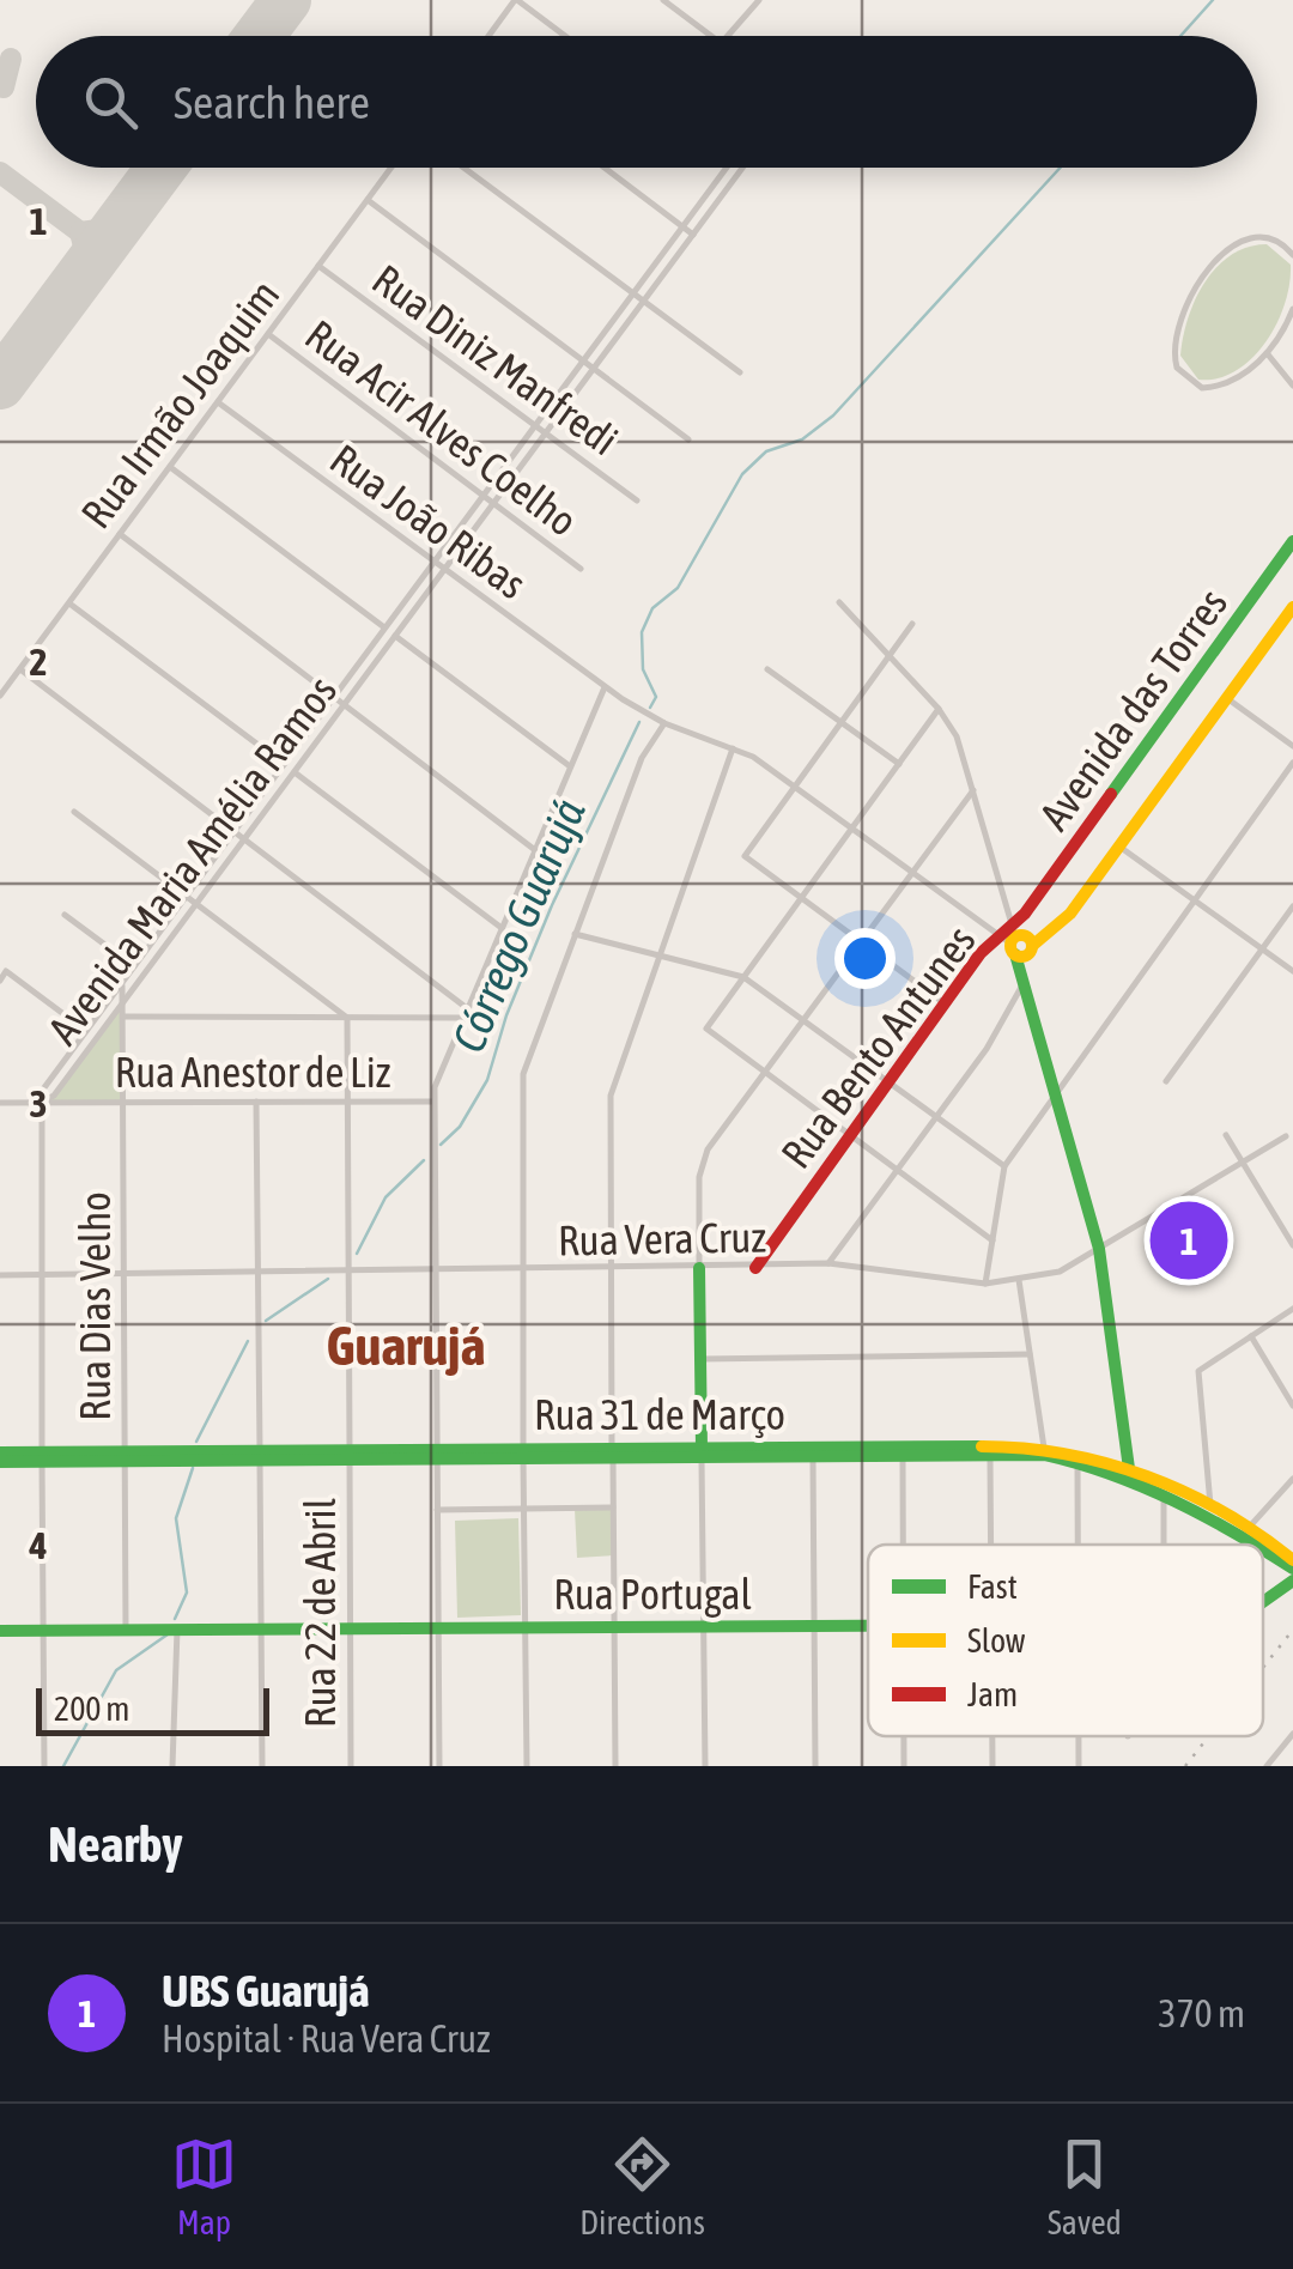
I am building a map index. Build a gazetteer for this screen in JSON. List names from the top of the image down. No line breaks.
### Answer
{"streets":{"main road":["Avenida das Torres","Rua Bento Antunes","Rua 31 de Março","Rua Portugal"],"street":["Rua Diniz Manfredi","Rua Irmão Joaquim","Rua Acir Alves Coelho","Rua João Ribas","Avenida Maria Amélia Ramos","Rua Anestor de Liz","Rua Vera Cruz","Rua Dias Velho","Rua 22 de Abril"]},"crossings":[["Rua Diniz Manfredi","Rua Irmão Joaquim"],["Rua Diniz Manfredi","Avenida Maria Amélia Ramos"],["Rua Irmão Joaquim","Rua Acir Alves Coelho"],["Rua Irmão Joaquim","Rua João Ribas"],["Rua Acir Alves Coelho","Avenida Maria Amélia Ramos"],["Rua João Ribas","Avenida das Torres"],["Rua João Ribas","Avenida Maria Amélia Ramos"],["Rua João Ribas","Rua Bento Antunes"],["Avenida das Torres","Rua Bento Antunes"],["Avenida Maria Amélia Ramos","Rua Anestor de Liz"],["Avenida Maria Amélia Ramos","Rua Dias Velho"],["Rua Bento Antunes","Rua Vera Cruz"],["Rua Anestor de Liz","Rua Dias Velho"],["Rua Anestor de Liz","Rua 22 de Abril"],["Rua Vera Cruz","Rua Dias Velho"],["Rua Vera Cruz","Rua 22 de Abril"],["Rua Dias Velho","Rua 31 de Março"],["Rua Dias Velho","Rua Portugal"],["Rua 31 de Março","Rua 22 de Abril"],["Rua Portugal","Rua 22 de Abril"]],"districts":["Guarujá"],"water":["Córrego Guarujá"],"legend":["Fast","Slow","Jam"],"scale_bar":"200 m","page":{"search":"Search here","pins":"1","scale":"200 m","heading":"Nearby","list":[{"mark":"1","name":"UBS Guarujá","note":"Hospital · Rua Vera Cruz","value":"370 m"}],"nav":["Map","Directions","Saved"]},"grid":{"rows":["1","2","3","4"]}}
